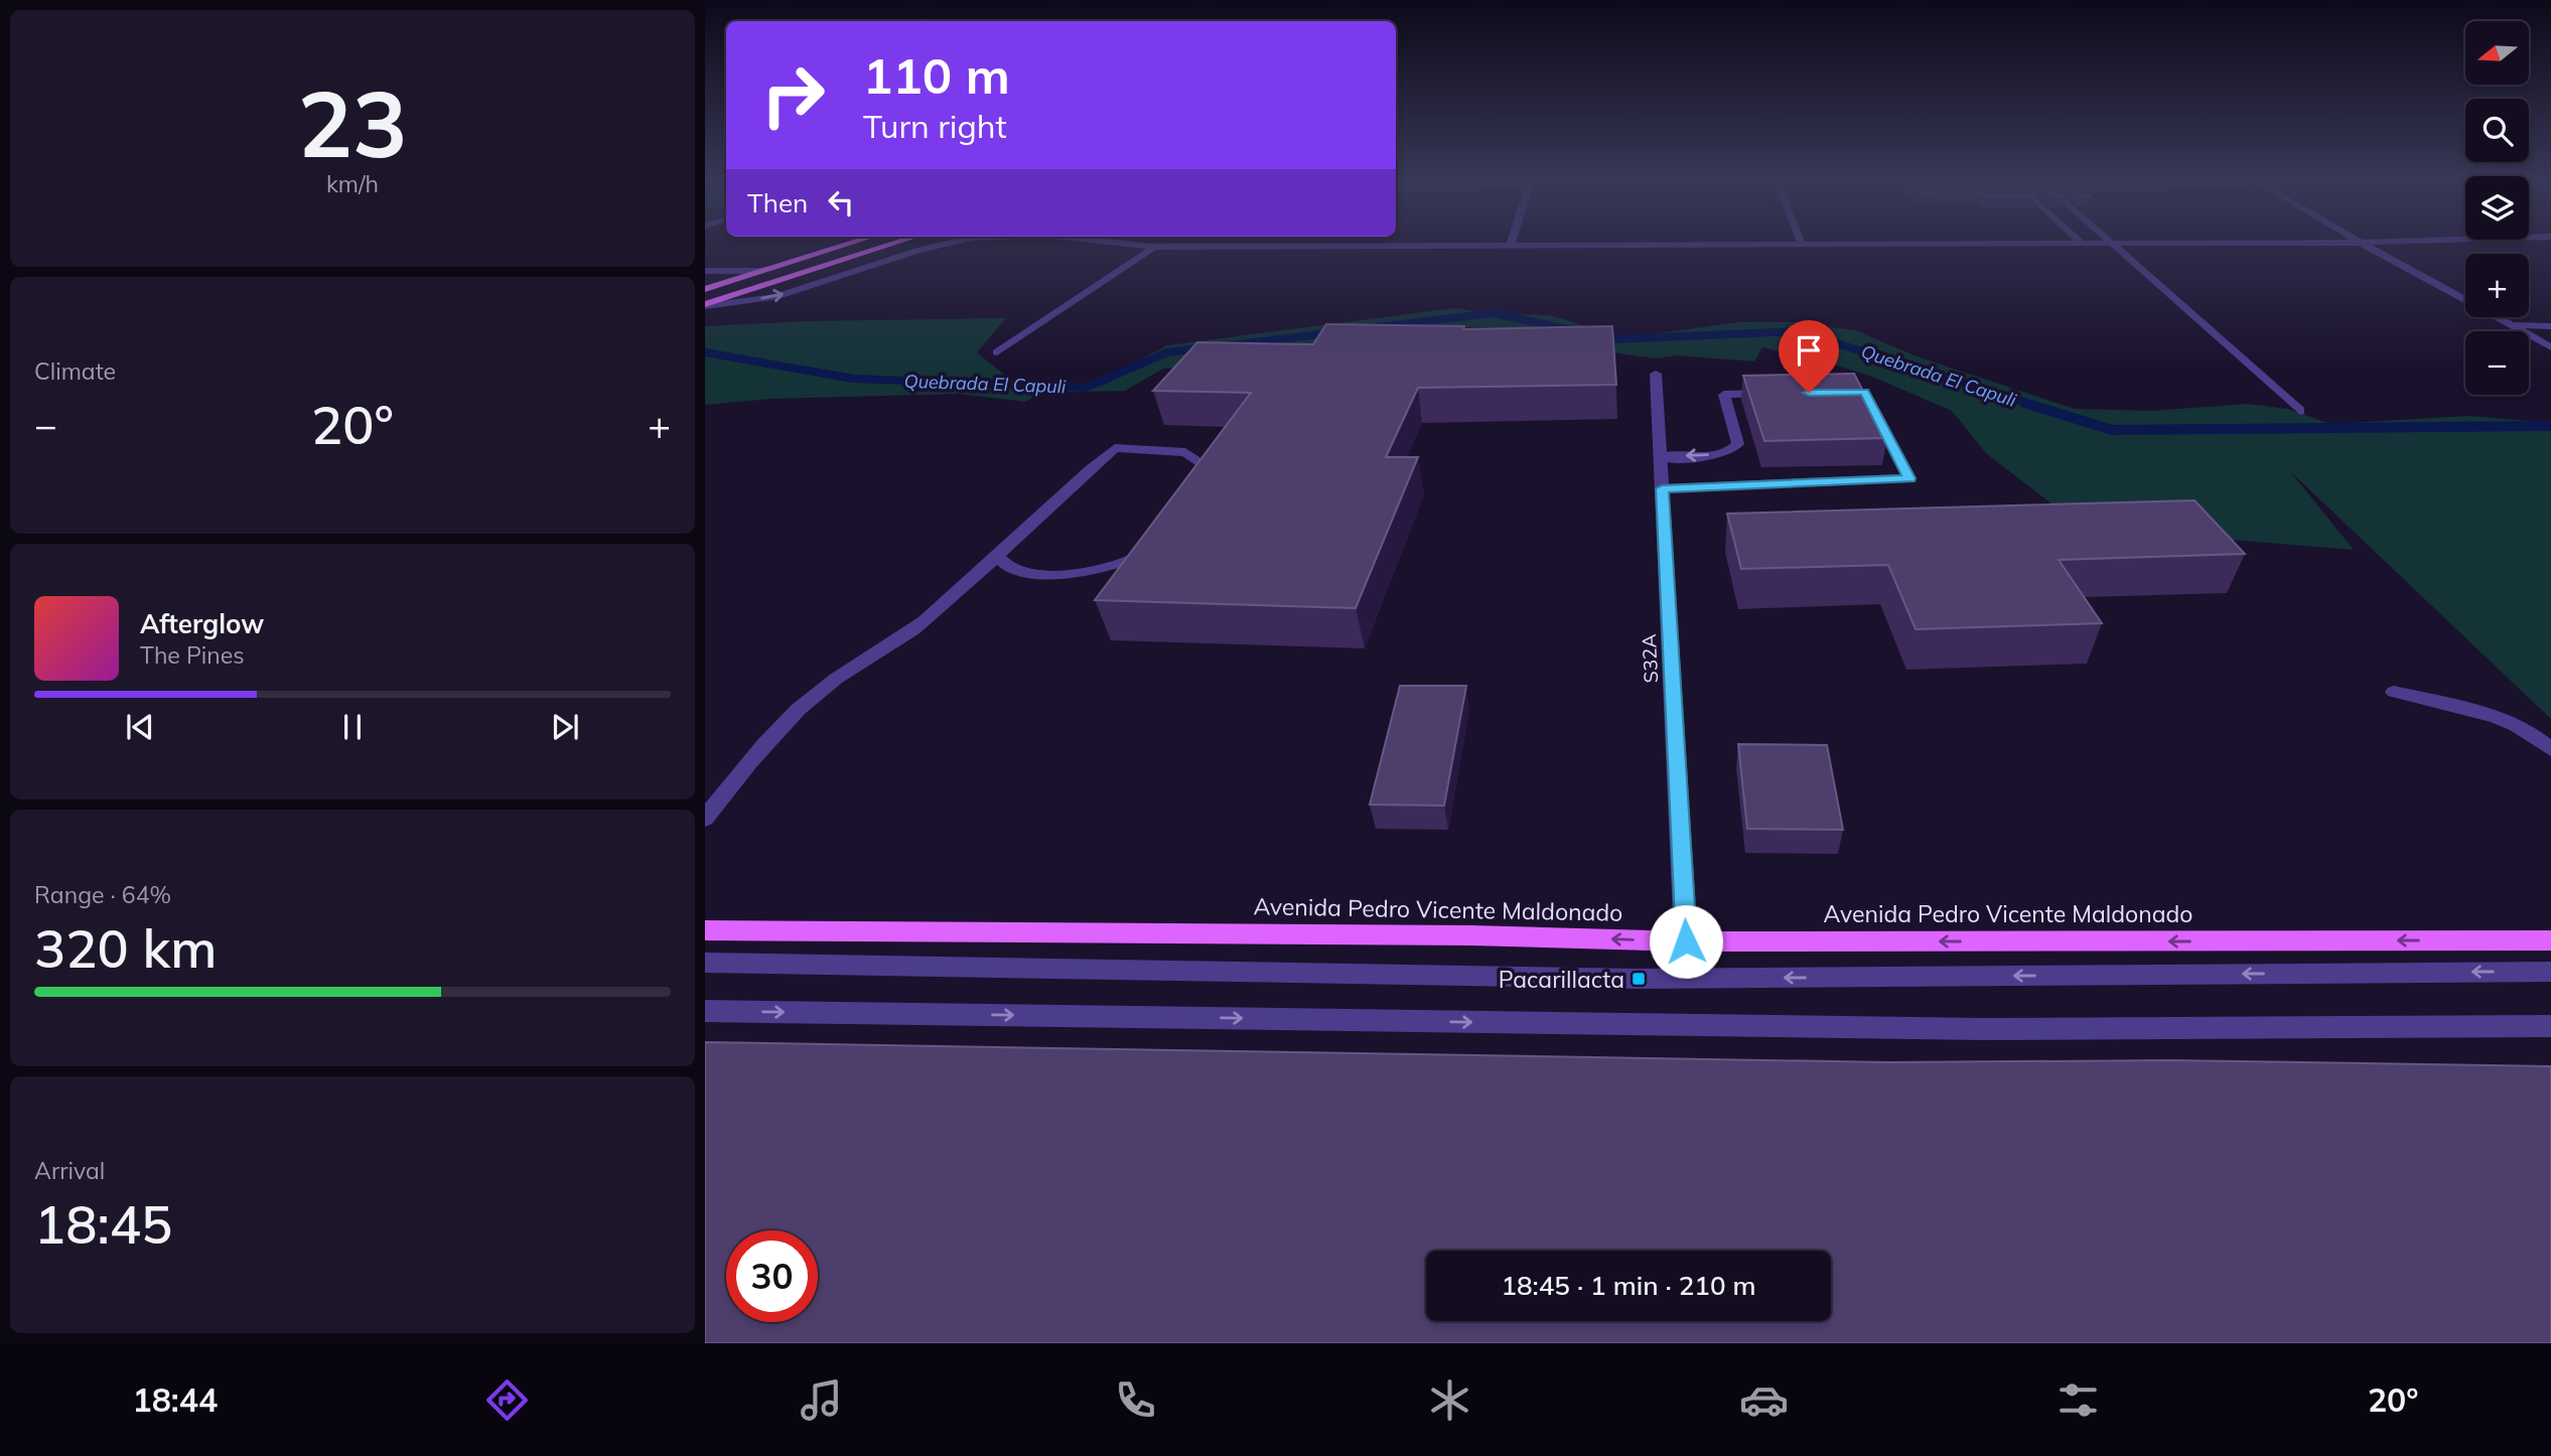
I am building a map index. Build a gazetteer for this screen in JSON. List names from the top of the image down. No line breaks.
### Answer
{"streets":{"main road":["Avenida Pedro Vicente Maldonado"],"street":["S32A"]},"crossings":[["S32A","Avenida Pedro Vicente Maldonado"]],"one_way":["Avenida Pedro Vicente Maldonado"],"water":["Quebrada El Capuli"],"places":{"transit":["Pacarillacta"]},"north":"left","page":{"tile":[["23","km/h"],"Climate",["Range · 64%","320 km"],["Arrival","18:45"]],"map_buttons":["+","−"],"turn":["110 m","Turn right"],"then":"Then","heat":["−","20°","+"],"song":["Afterglow","The Pines"],"limit":"30","trip":"18:45 · 1 min · 210 m","tabs":["18:44","20°"]}}
